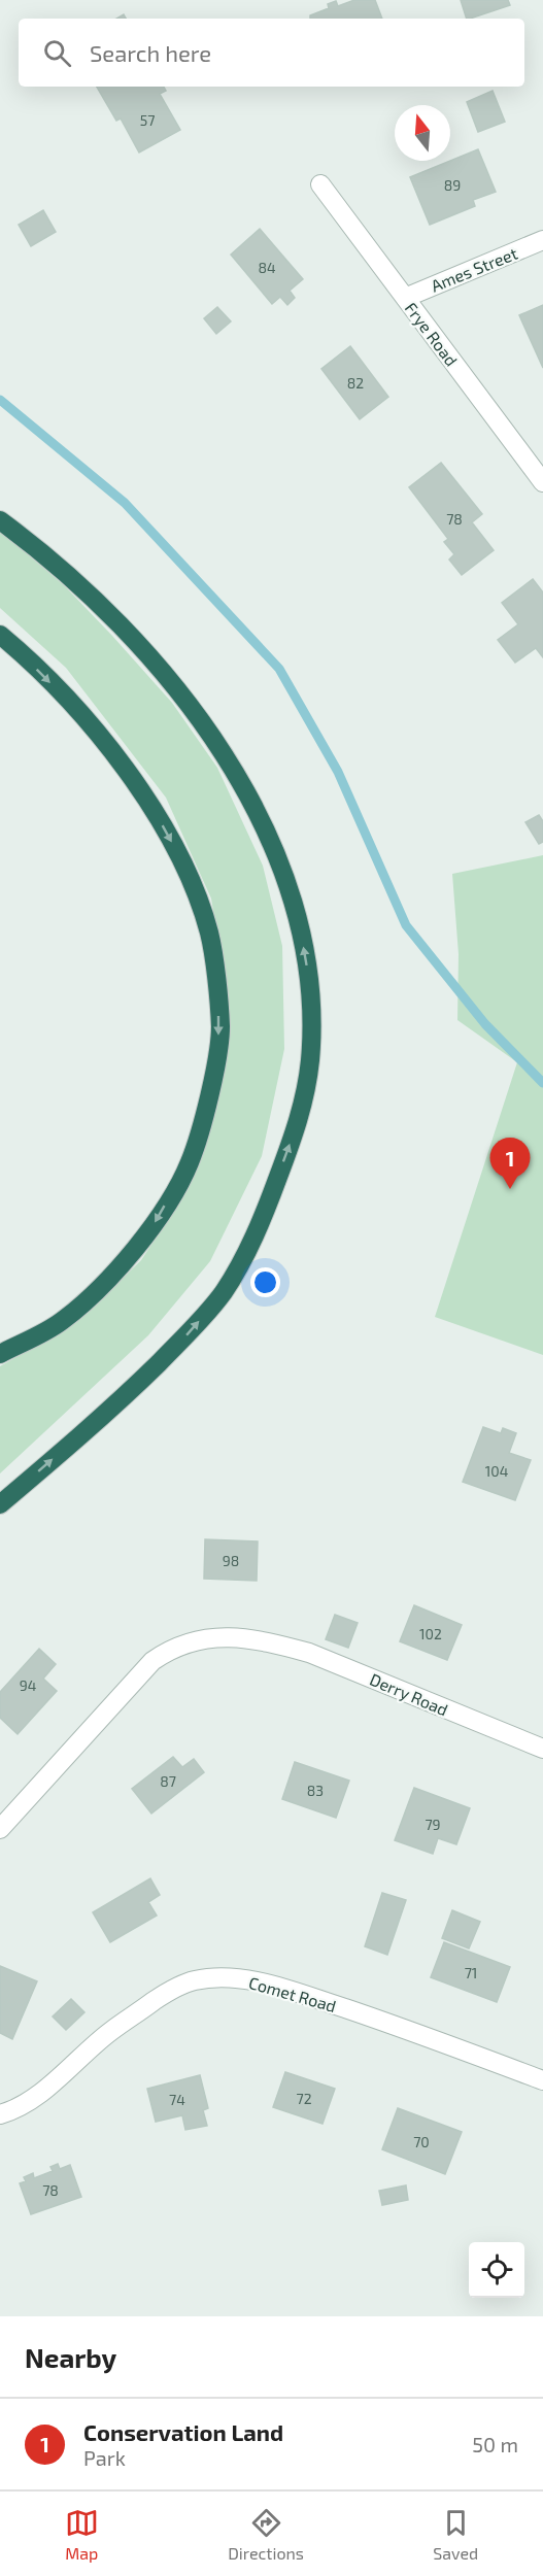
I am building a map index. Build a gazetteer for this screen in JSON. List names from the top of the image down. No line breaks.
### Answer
{"streets":{"street":["Ames Street","Frye Road","Derry Road","Comet Road"]},"crossings":[["Ames Street","Frye Road"]],"house_numbers":["57","89","84","82","78","104","98","102","94","87","83","79","71","72","74","70","78"],"north":"top","page":{"search":"Search here","pins":"1","heading":"Nearby","list":[{"mark":"1","name":"Conservation Land","note":"Park","value":"50 m"}],"nav":["Map","Directions","Saved"]}}
